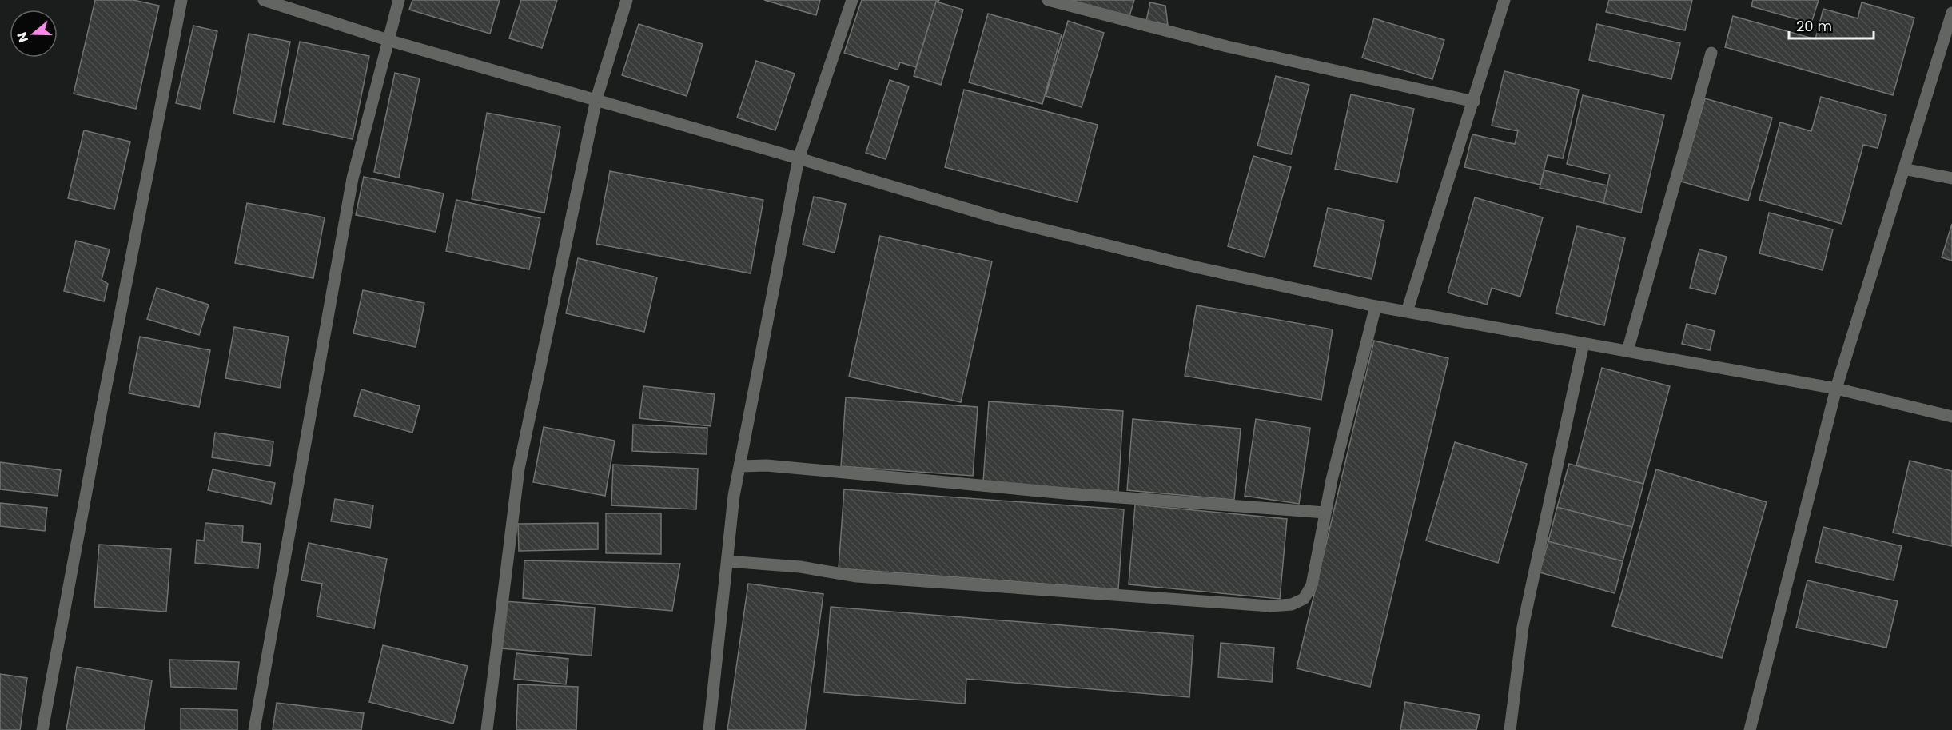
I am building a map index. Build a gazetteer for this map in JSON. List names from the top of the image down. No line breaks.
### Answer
{"scale_bar":"20 m","north":"left"}
